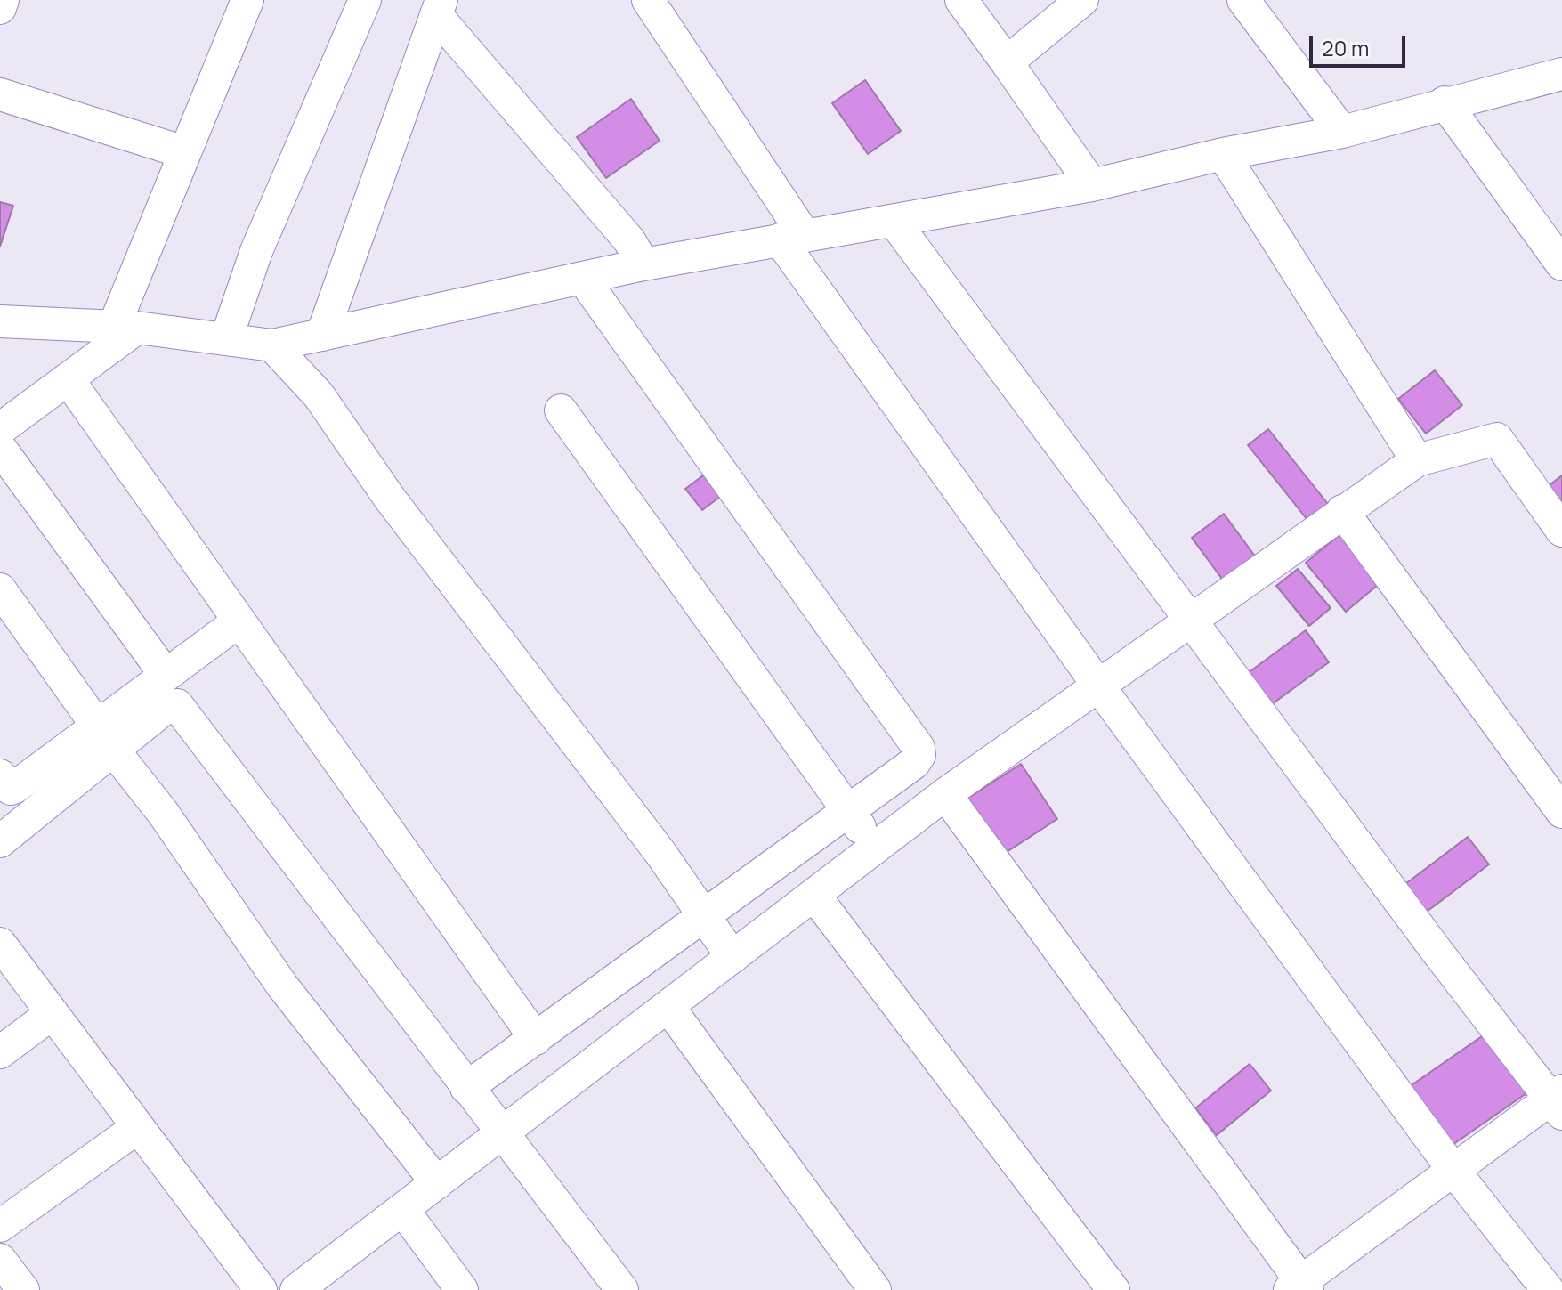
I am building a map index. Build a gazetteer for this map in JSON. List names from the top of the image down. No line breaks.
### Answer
{"scale_bar":"20 m"}
